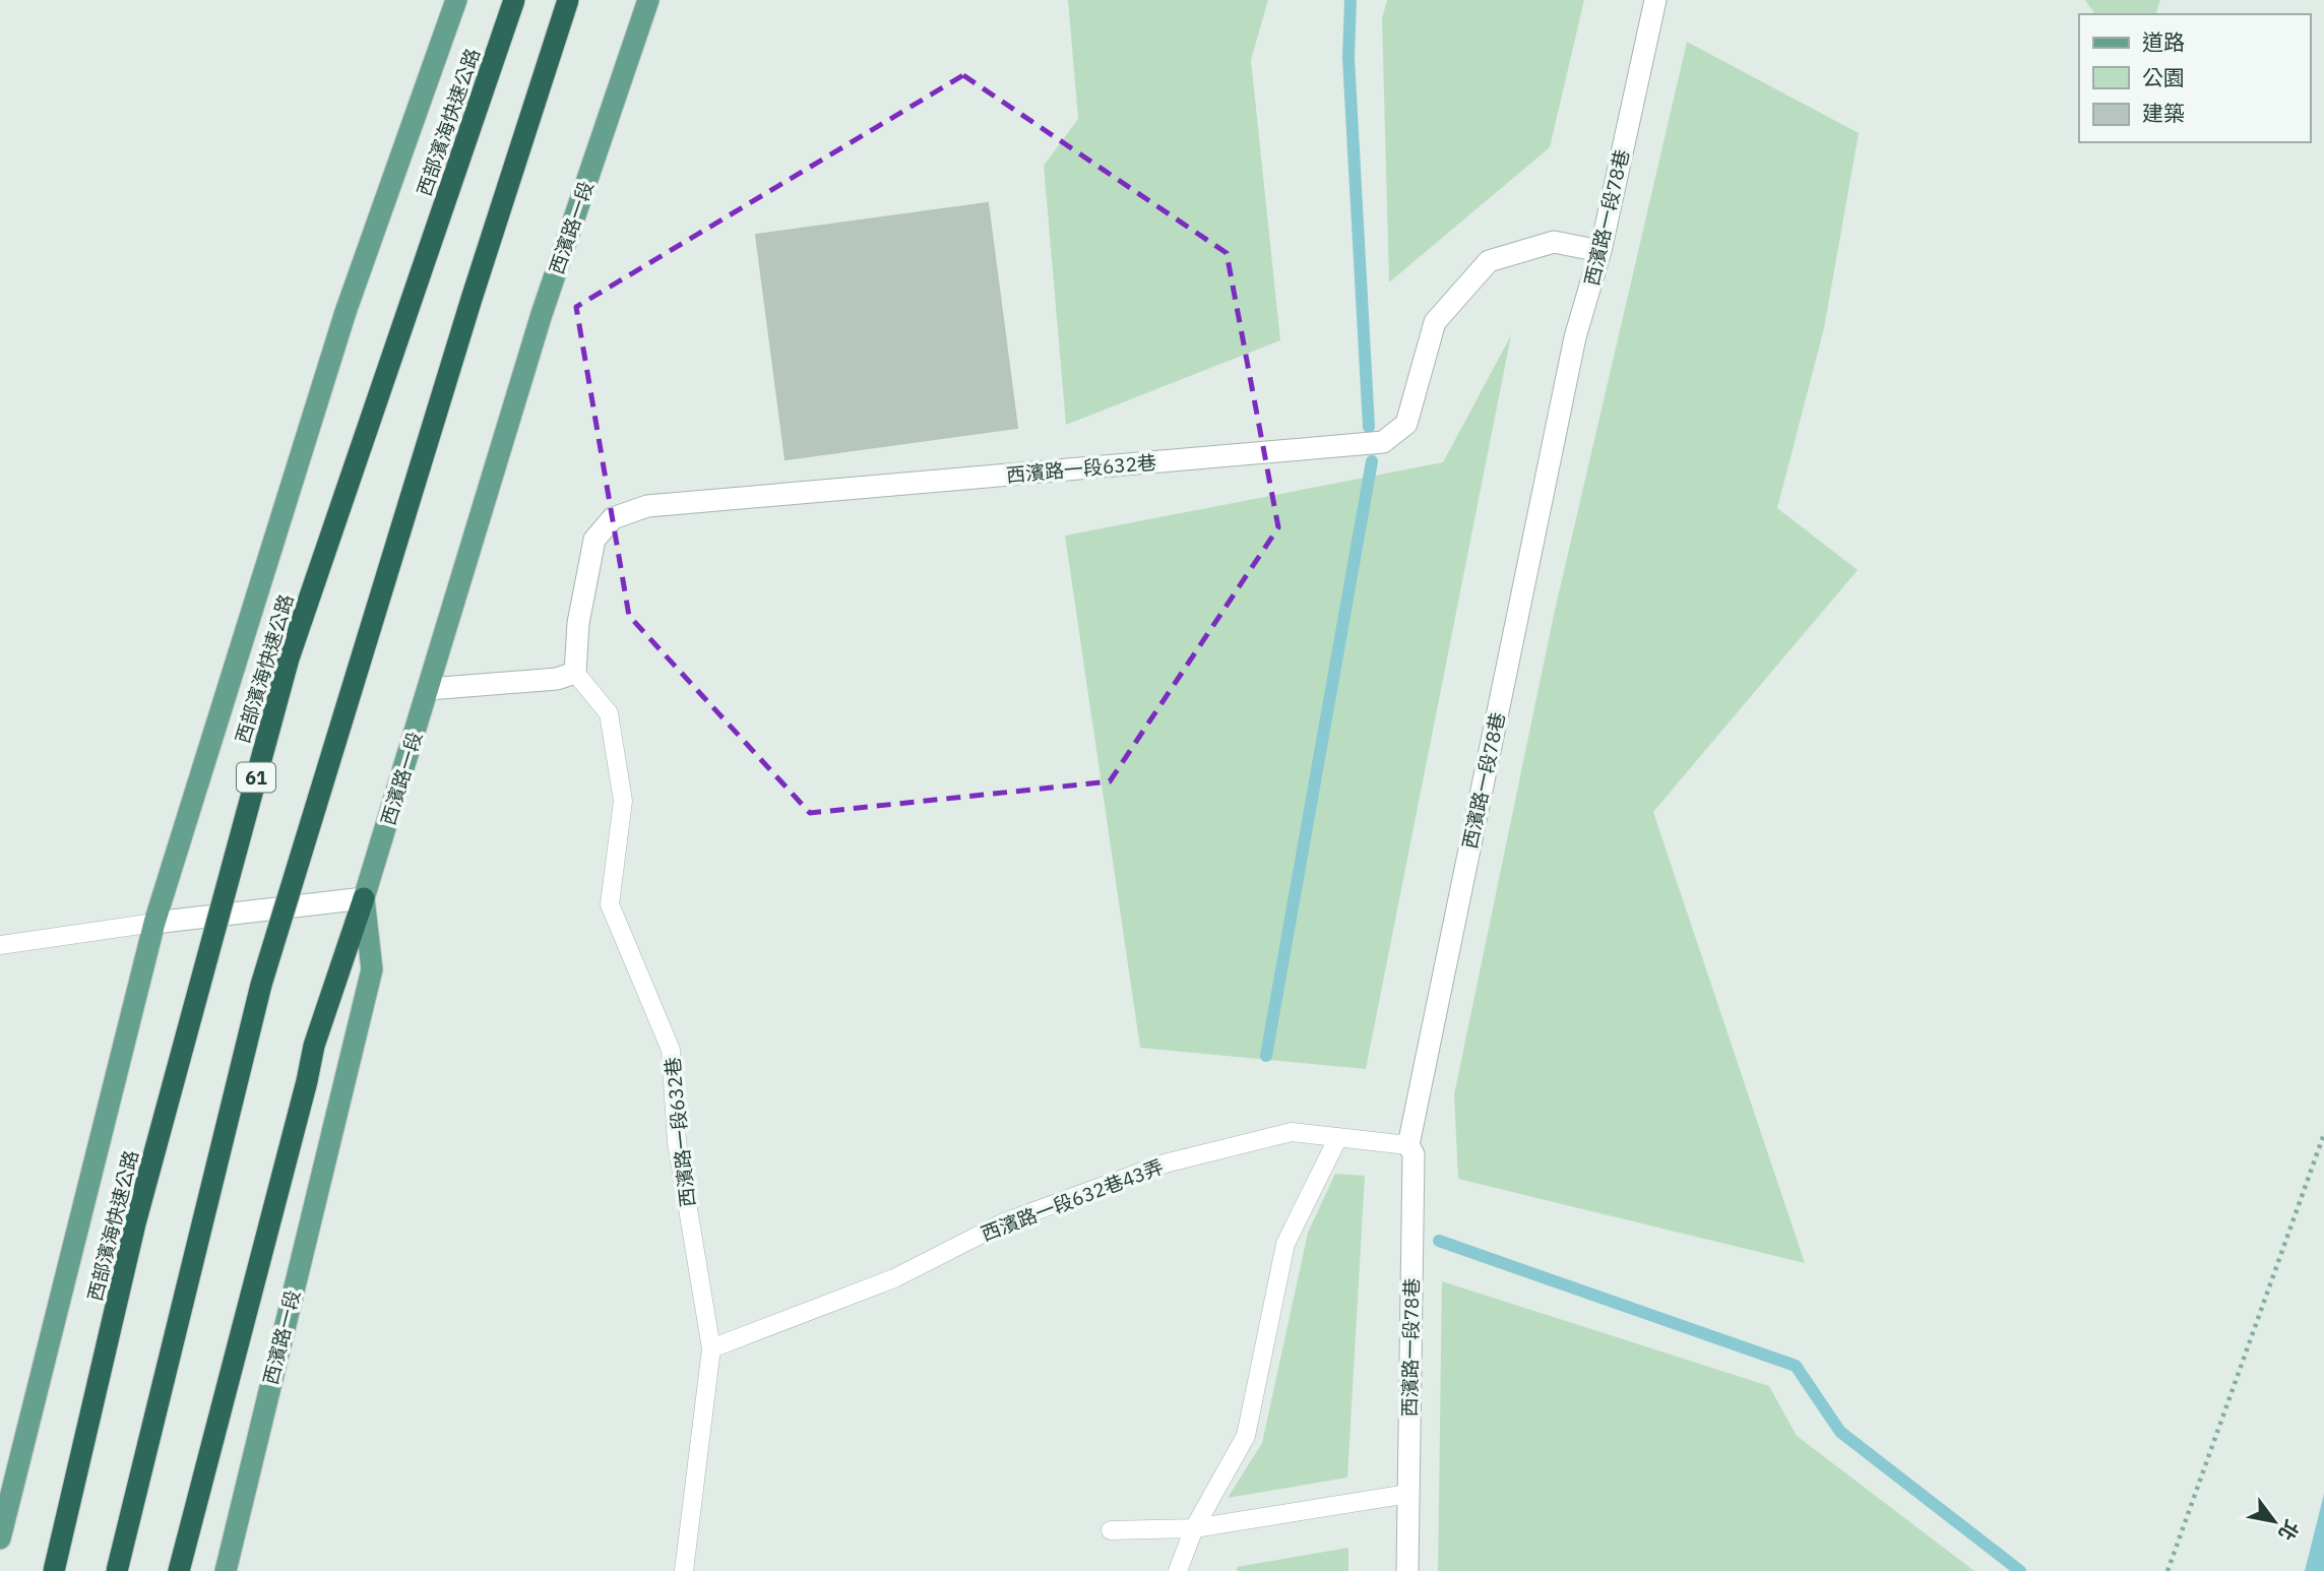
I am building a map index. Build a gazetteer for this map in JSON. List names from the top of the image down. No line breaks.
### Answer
{"streets":{"highway":["西部濱海快速公路","61"],"main road":["西濱路一段"],"street":["西濱路一段78巷","西濱路一段632巷"],"lane":["西濱路一段632巷43弄"]},"crossings":[["西濱路一段78巷","西濱路一段632巷"],["西濱路一段78巷","西濱路一段632巷43弄"],["西濱路一段632巷","西濱路一段632巷43弄"]],"legend":["道路","公園","建築"],"north":"bottom right"}
